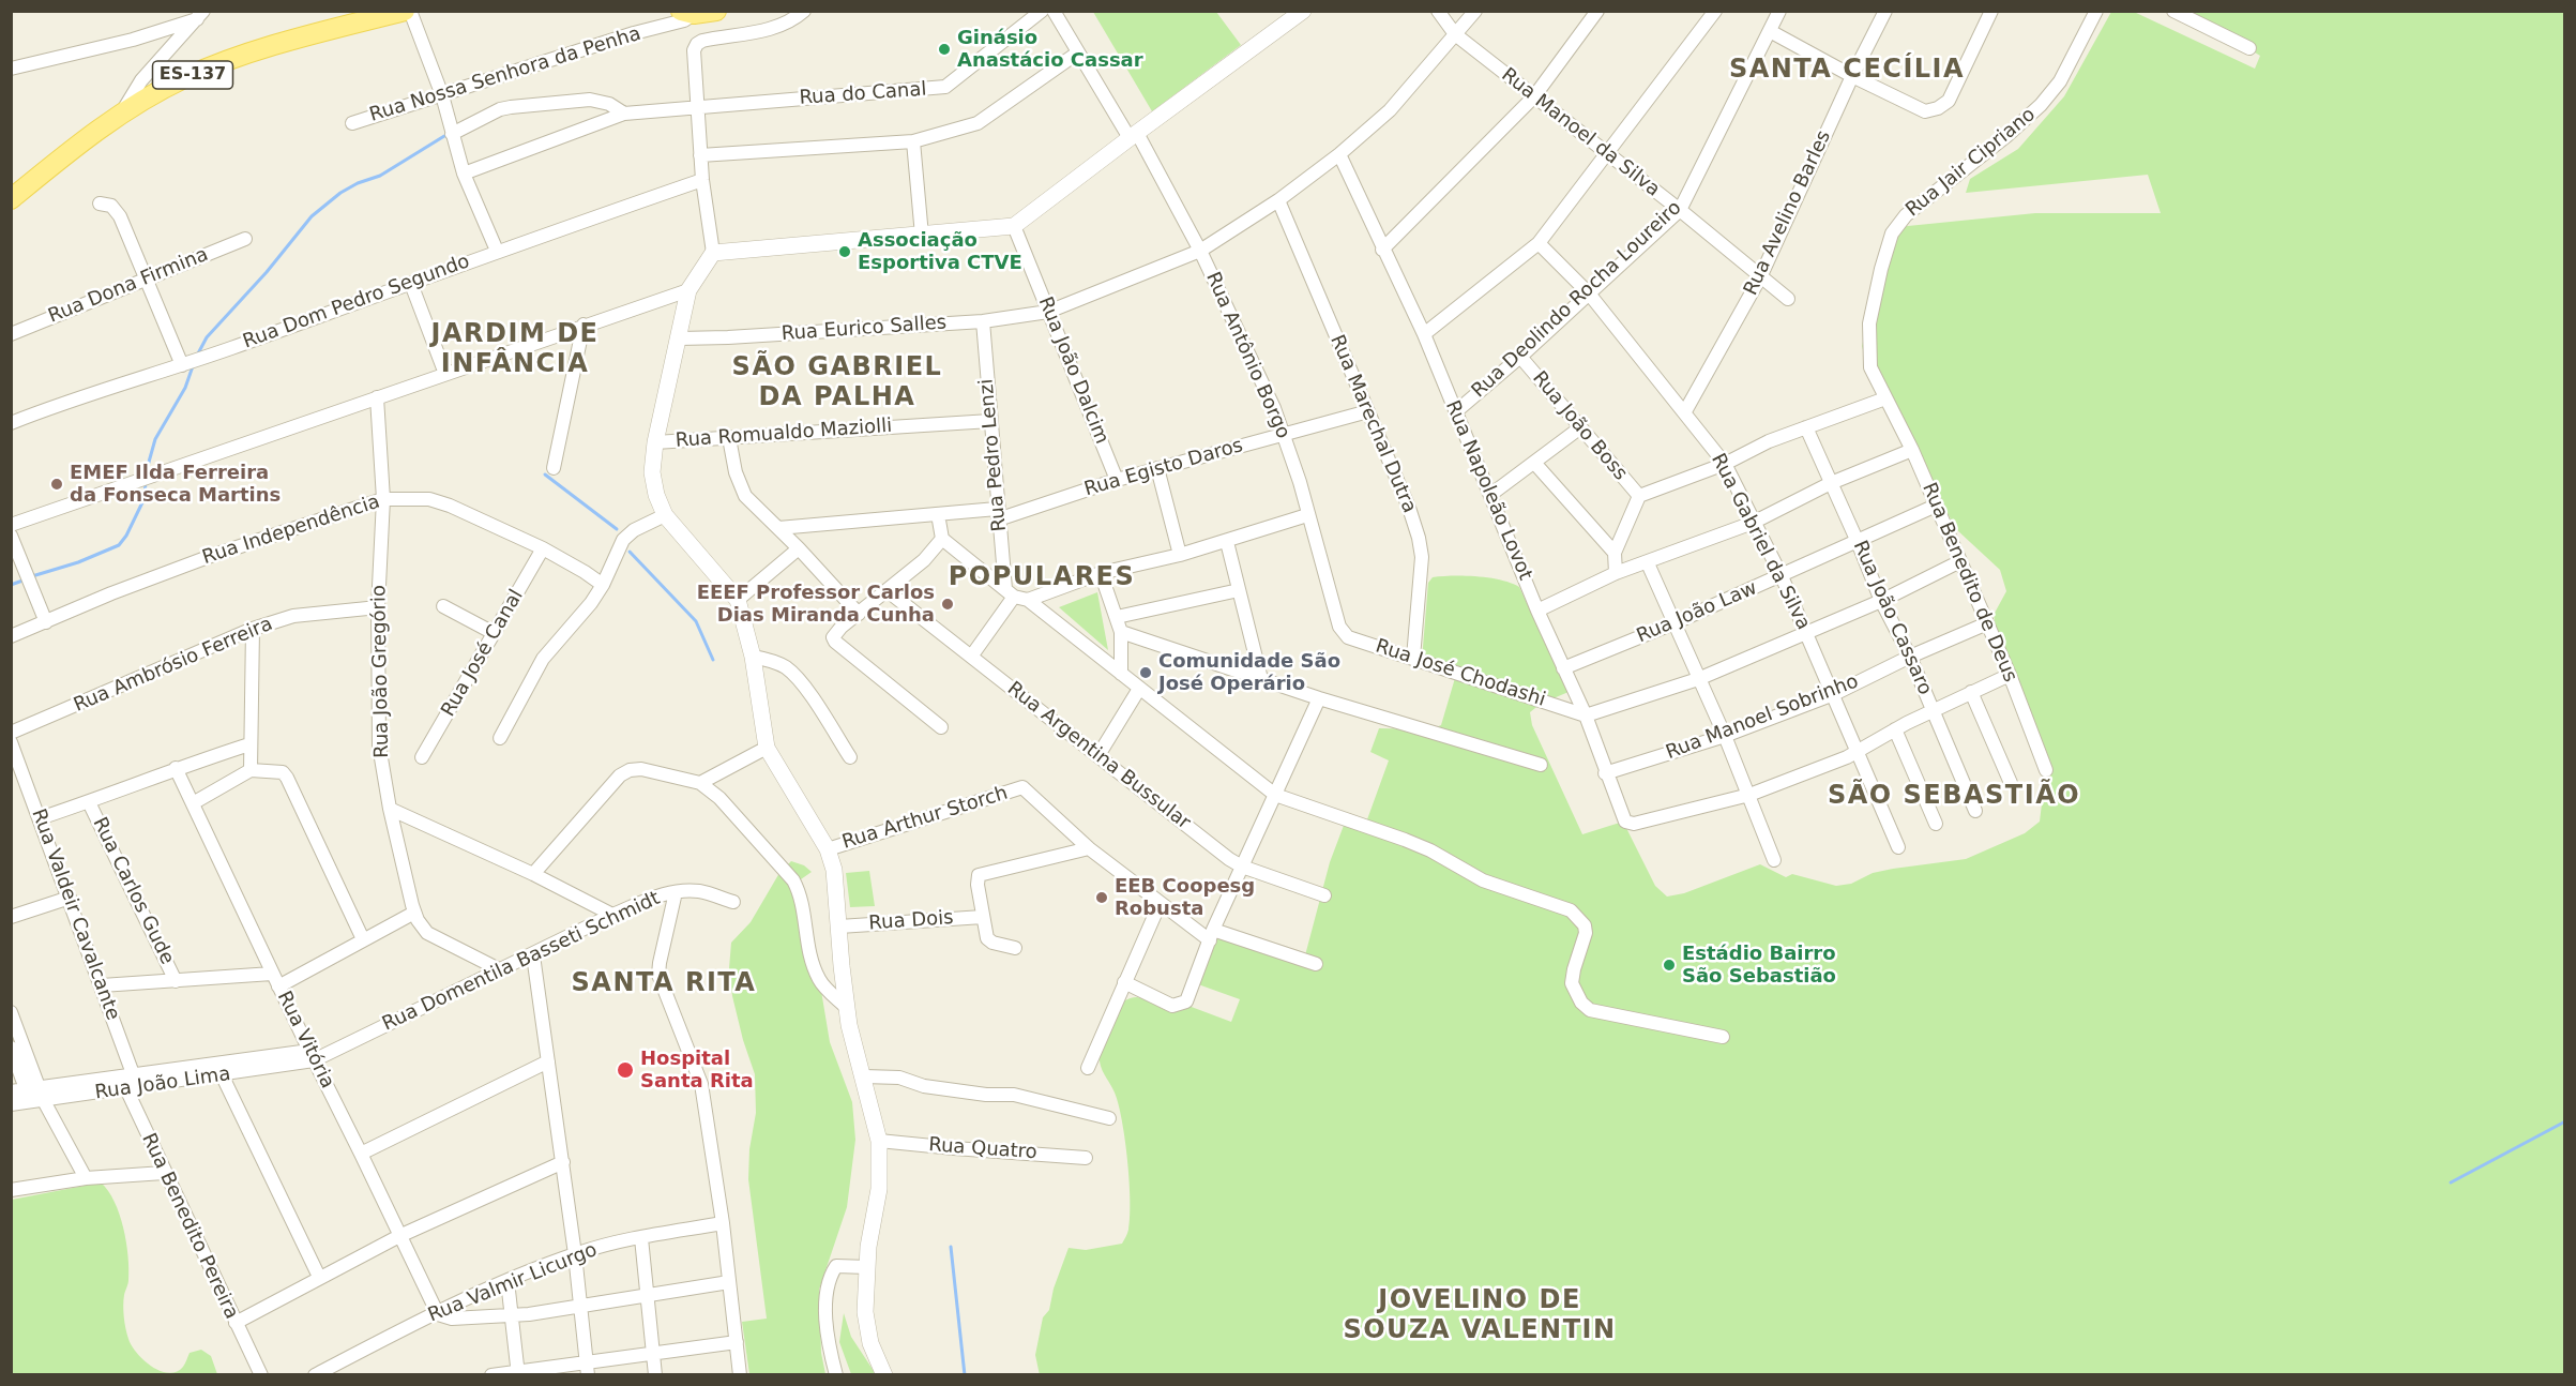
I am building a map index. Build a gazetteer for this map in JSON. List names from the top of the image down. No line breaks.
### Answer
{"streets":{"main road":["ES-137"],"street":["Rua Nossa Senhora da Penha","Rua do Canal","Rua Manoel da Silva","Rua Jair Cipriano","Rua Avelino Barles","Rua Dona Firmina","Rua Deolindo Rocha Loureiro","Rua Dom Pedro Segundo","Rua Eurico Salles","Rua Antônio Borgo","Rua João Dalcim","Rua Marechal Dutra","Rua João Boss","Rua Romualdo Maziolli","Rua Pedro Lenzi","Rua Egisto Daros","Rua Napoleão Lovot","Rua Independência","Rua Gabriel da Silva","Rua Benedito de Deus","Rua João Law","Rua João Cassaro","Rua José Canal","Rua Ambrósio Ferreira","Rua João Gregório","Rua José Chodashi","Rua Manoel Sobrinho","Rua Argentina Bussular","Rua Arthur Storch","Rua Carlos Gude","Rua Valdeir Cavalcante","Rua Dois","Rua Domentila Basseti Schmidt","Rua Vitória","Rua João Lima","Rua Quatro","Rua Benedito Pereira","Rua Valmir Licurgo"]},"crossings":[["Rua Manoel da Silva","Rua Avelino Barles"],["Rua Manoel da Silva","Rua Deolindo Rocha Loureiro"],["Rua Manoel da Silva","Rua Eurico Salles"],["Rua Jair Cipriano","Rua Benedito de Deus"],["Rua Avelino Barles","Rua Gabriel da Silva"],["Rua Deolindo Rocha Loureiro","Rua João Boss"],["Rua Deolindo Rocha Loureiro","Rua Napoleão Lovot"],["Rua Deolindo Rocha Loureiro","Rua Gabriel da Silva"],["Rua Eurico Salles","Rua Antônio Borgo"],["Rua Eurico Salles","Rua João Dalcim"],["Rua Eurico Salles","Rua Marechal Dutra"],["Rua Eurico Salles","Rua Pedro Lenzi"],["Rua Eurico Salles","Rua Napoleão Lovot"],["Rua Antônio Borgo","Rua Egisto Daros"],["Rua Antônio Borgo","Rua José Chodashi"],["Rua João Dalcim","Rua Egisto Daros"],["Rua Marechal Dutra","Rua Egisto Daros"],["Rua Marechal Dutra","Rua José Chodashi"],["Rua Romualdo Maziolli","Rua Pedro Lenzi"],["Rua Pedro Lenzi","Rua Egisto Daros"],["Rua Napoleão Lovot","Rua João Law"],["Rua Napoleão Lovot","Rua José Chodashi"],["Rua Napoleão Lovot","Rua Manoel Sobrinho"],["Rua Independência","Rua José Canal"],["Rua Independência","Rua João Gregório"],["Rua Gabriel da Silva","Rua João Law"],["Rua Gabriel da Silva","Rua Manoel Sobrinho"],["Rua Benedito de Deus","Rua João Law"],["Rua Benedito de Deus","Rua Manoel Sobrinho"],["Rua João Law","Rua João Cassaro"],["Rua João Cassaro","Rua Manoel Sobrinho"],["Rua Ambrósio Ferreira","Rua João Gregório"],["Rua João Gregório","Rua Domentila Basseti Schmidt"],["Rua Valdeir Cavalcante","Rua João Lima"],["Rua Valdeir Cavalcante","Rua Benedito Pereira"],["Rua Domentila Basseti Schmidt","Rua Vitória"],["Rua Domentila Basseti Schmidt","Rua João Lima"],["Rua Vitória","Rua João Lima"],["Rua Vitória","Rua Valmir Licurgo"],["Rua João Lima","Rua Benedito Pereira"]],"districts":["SANTA CECÍLIA","JARDIM DE INFÂNCIA","SÃO GABRIEL DA PALHA","POPULARES","SÃO SEBASTIÃO","SANTA RITA","JOVELINO DE SOUZA VALENTIN"],"places":["Ginásio Anastácio Cassar","Associação Esportiva CTVE","EMEF Ilda Ferreira da Fonseca Martins","EEEF Professor Carlos Dias Miranda Cunha","Comunidade São José Operário","EEB Coopesg Robusta","Estádio Bairro São Sebastião","Hospital Santa Rita"]}
